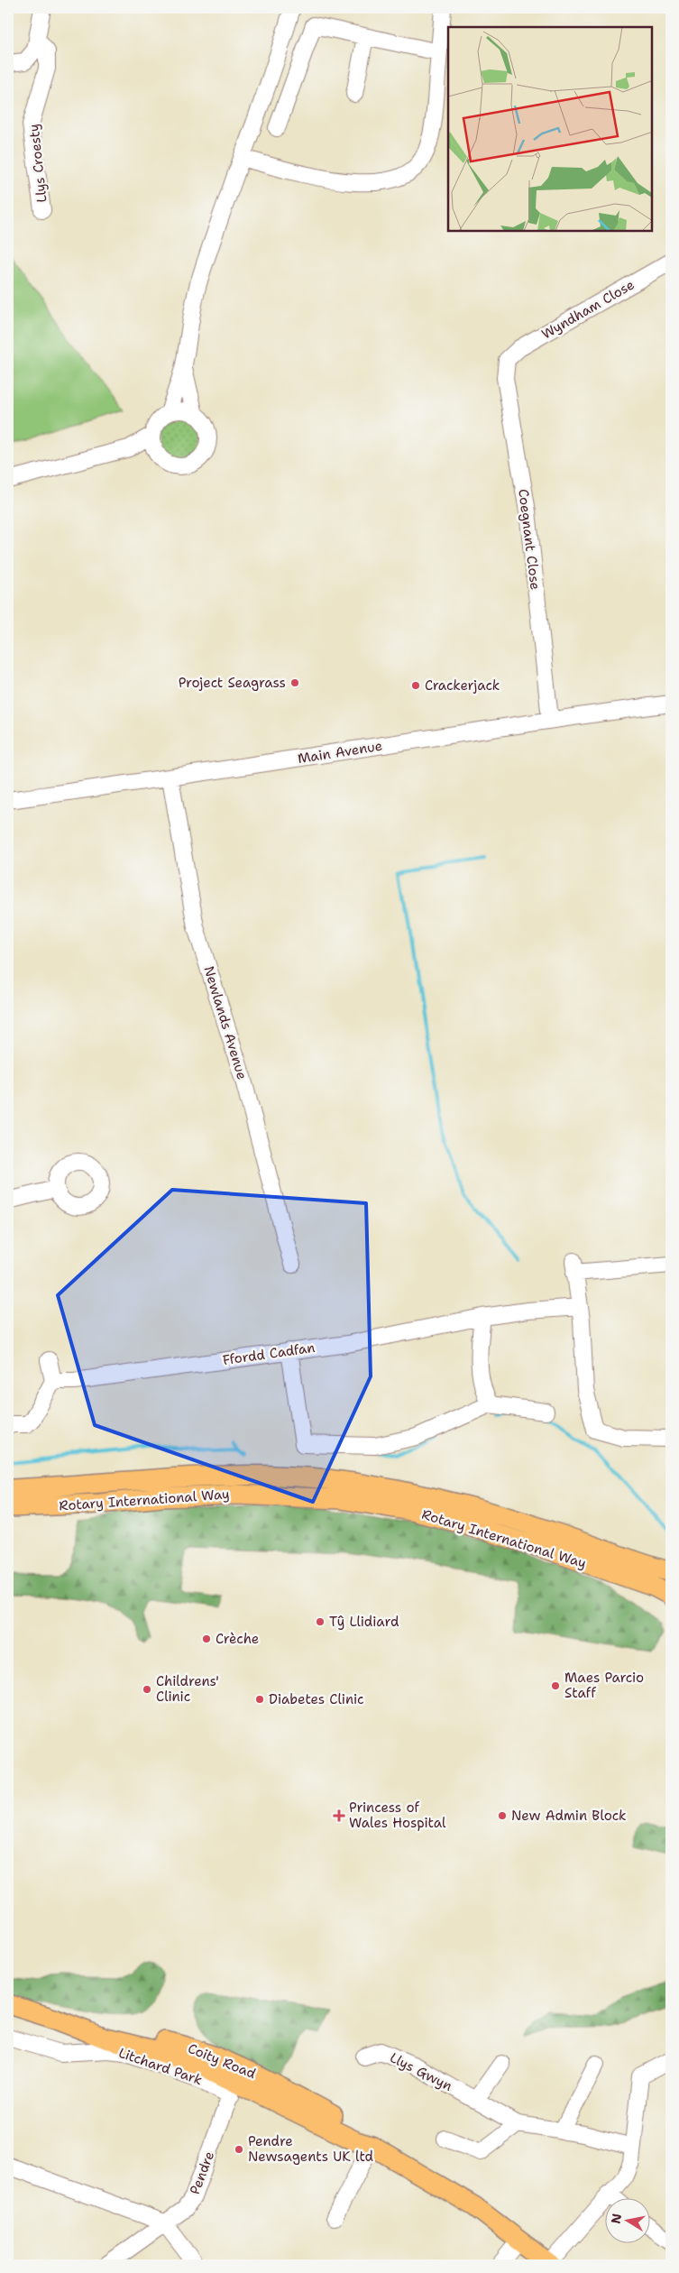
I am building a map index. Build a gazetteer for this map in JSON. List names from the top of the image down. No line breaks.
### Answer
{"streets":{"main road":["Rotary International Way","Coity Road"],"street":["Llys Croesty","Wyndham Close","Coegnant Close","Main Avenue","Newlands Avenue","Ffordd Cadfan","Litchard Park","Llys Gwyn","Pendre"]},"crossings":[["Wyndham Close","Coegnant Close"],["Coegnant Close","Main Avenue"],["Main Avenue","Newlands Avenue"],["Coity Road","Litchard Park"],["Coity Road","Pendre"],["Litchard Park","Pendre"]],"places":{"other":["Project Seagrass","Crackerjack","Tŷ Llidiard","Crèche","Maes Parcio Staff","Childrens' Clinic","Diabetes Clinic","New Admin Block","Pendre Newsagents UK ltd"],"health":["Princess of Wales Hospital"]},"north":"left"}
